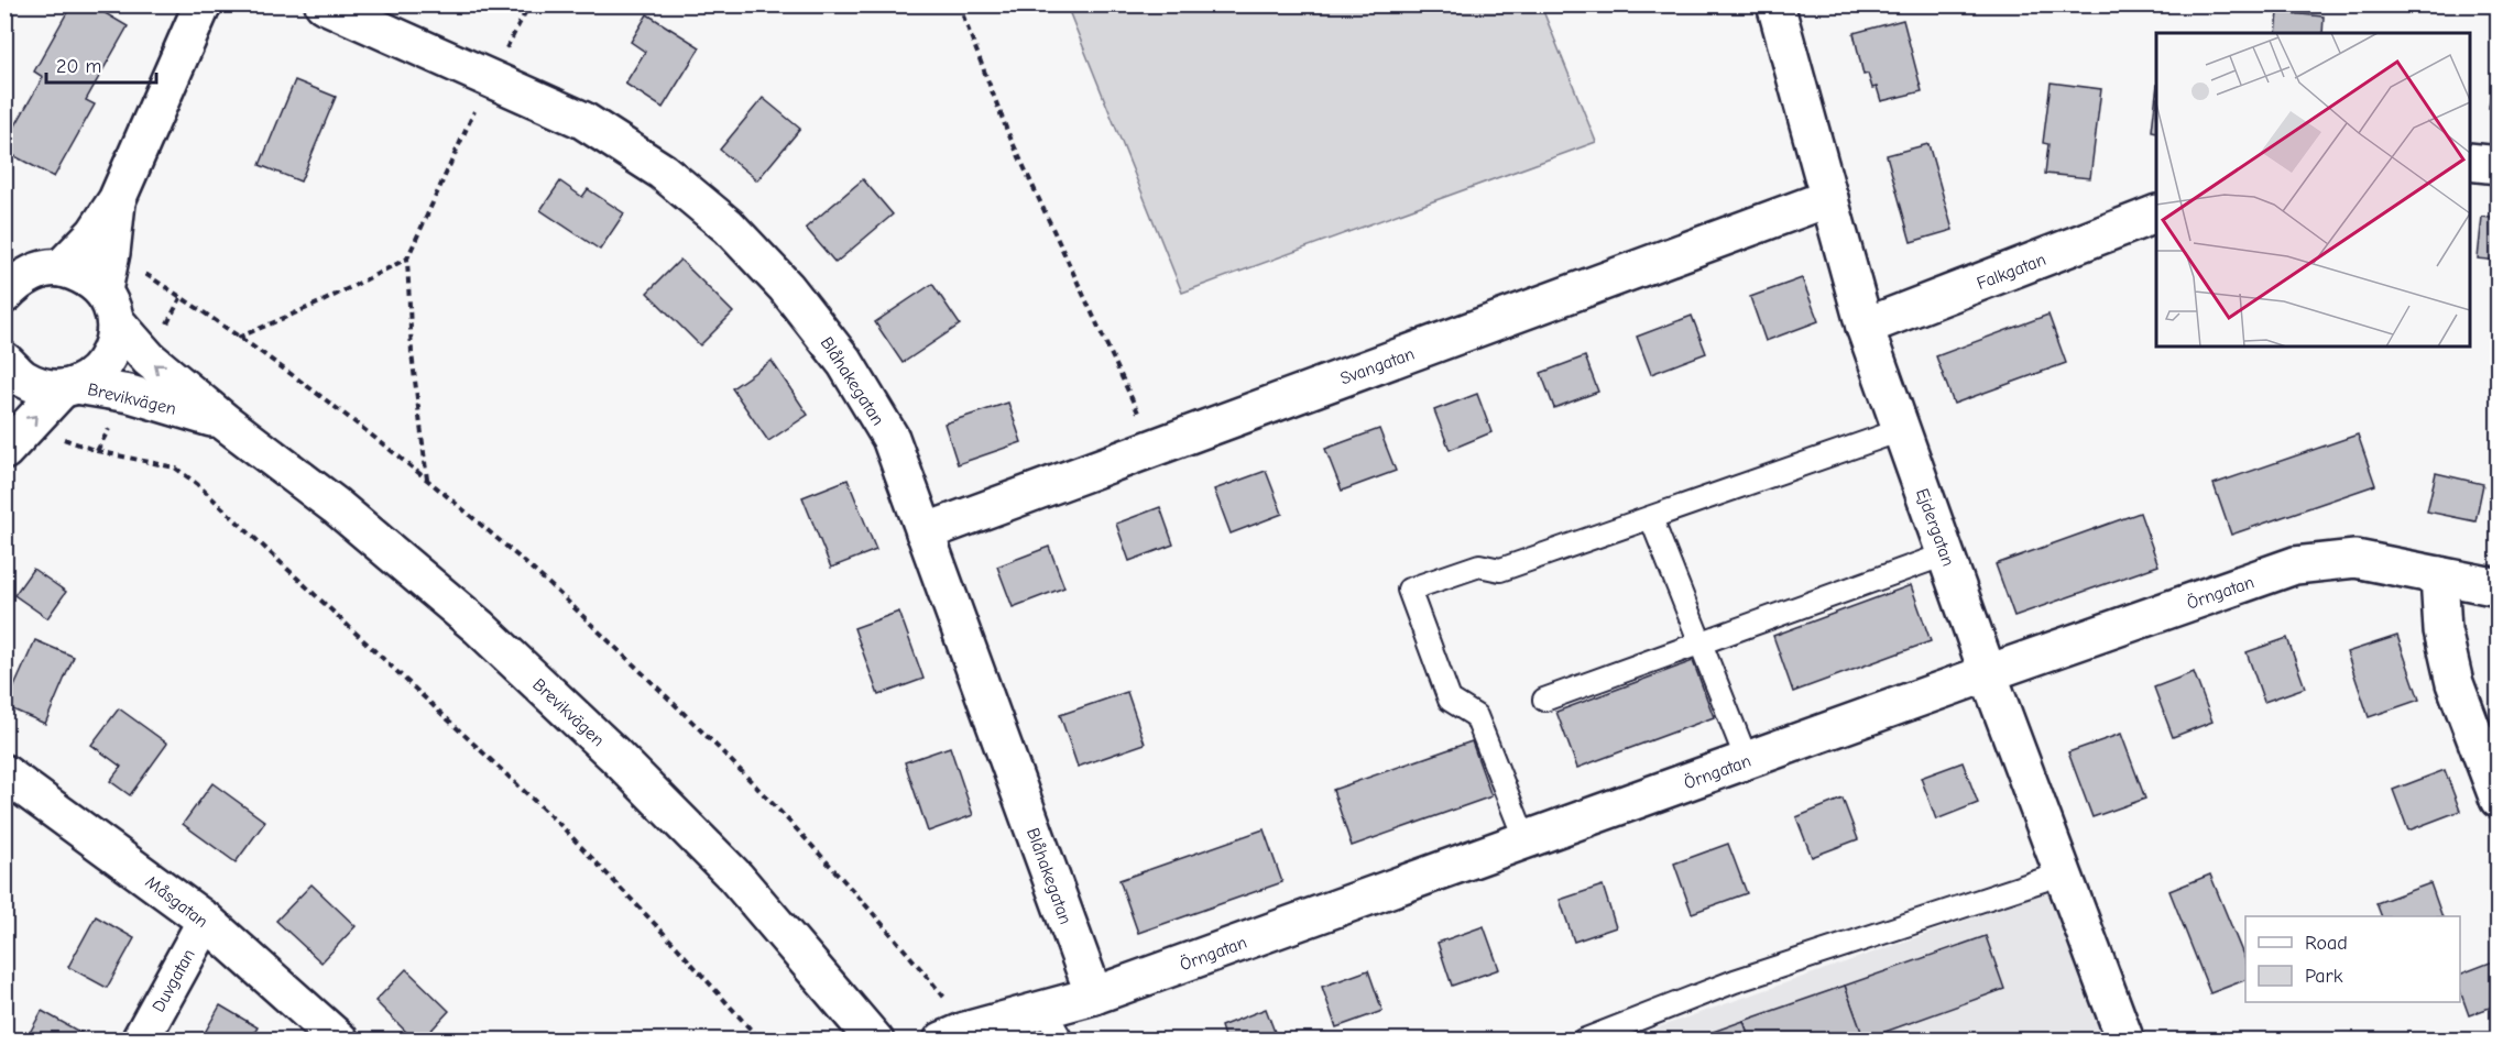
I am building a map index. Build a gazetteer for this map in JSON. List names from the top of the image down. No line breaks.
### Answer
{"streets":{"street":["Falkgatan","Svangatan","Blåhakegatan","Brevikvägen","Ejdergatan","Örngatan","Måsgatan","Duvgatan"]},"crossings":[["Falkgatan","Ejdergatan"],["Svangatan","Blåhakegatan"],["Svangatan","Ejdergatan"],["Blåhakegatan","Örngatan"],["Ejdergatan","Örngatan"],["Måsgatan","Duvgatan"]],"legend":["Road","Park"],"scale_bar":"20 m"}
